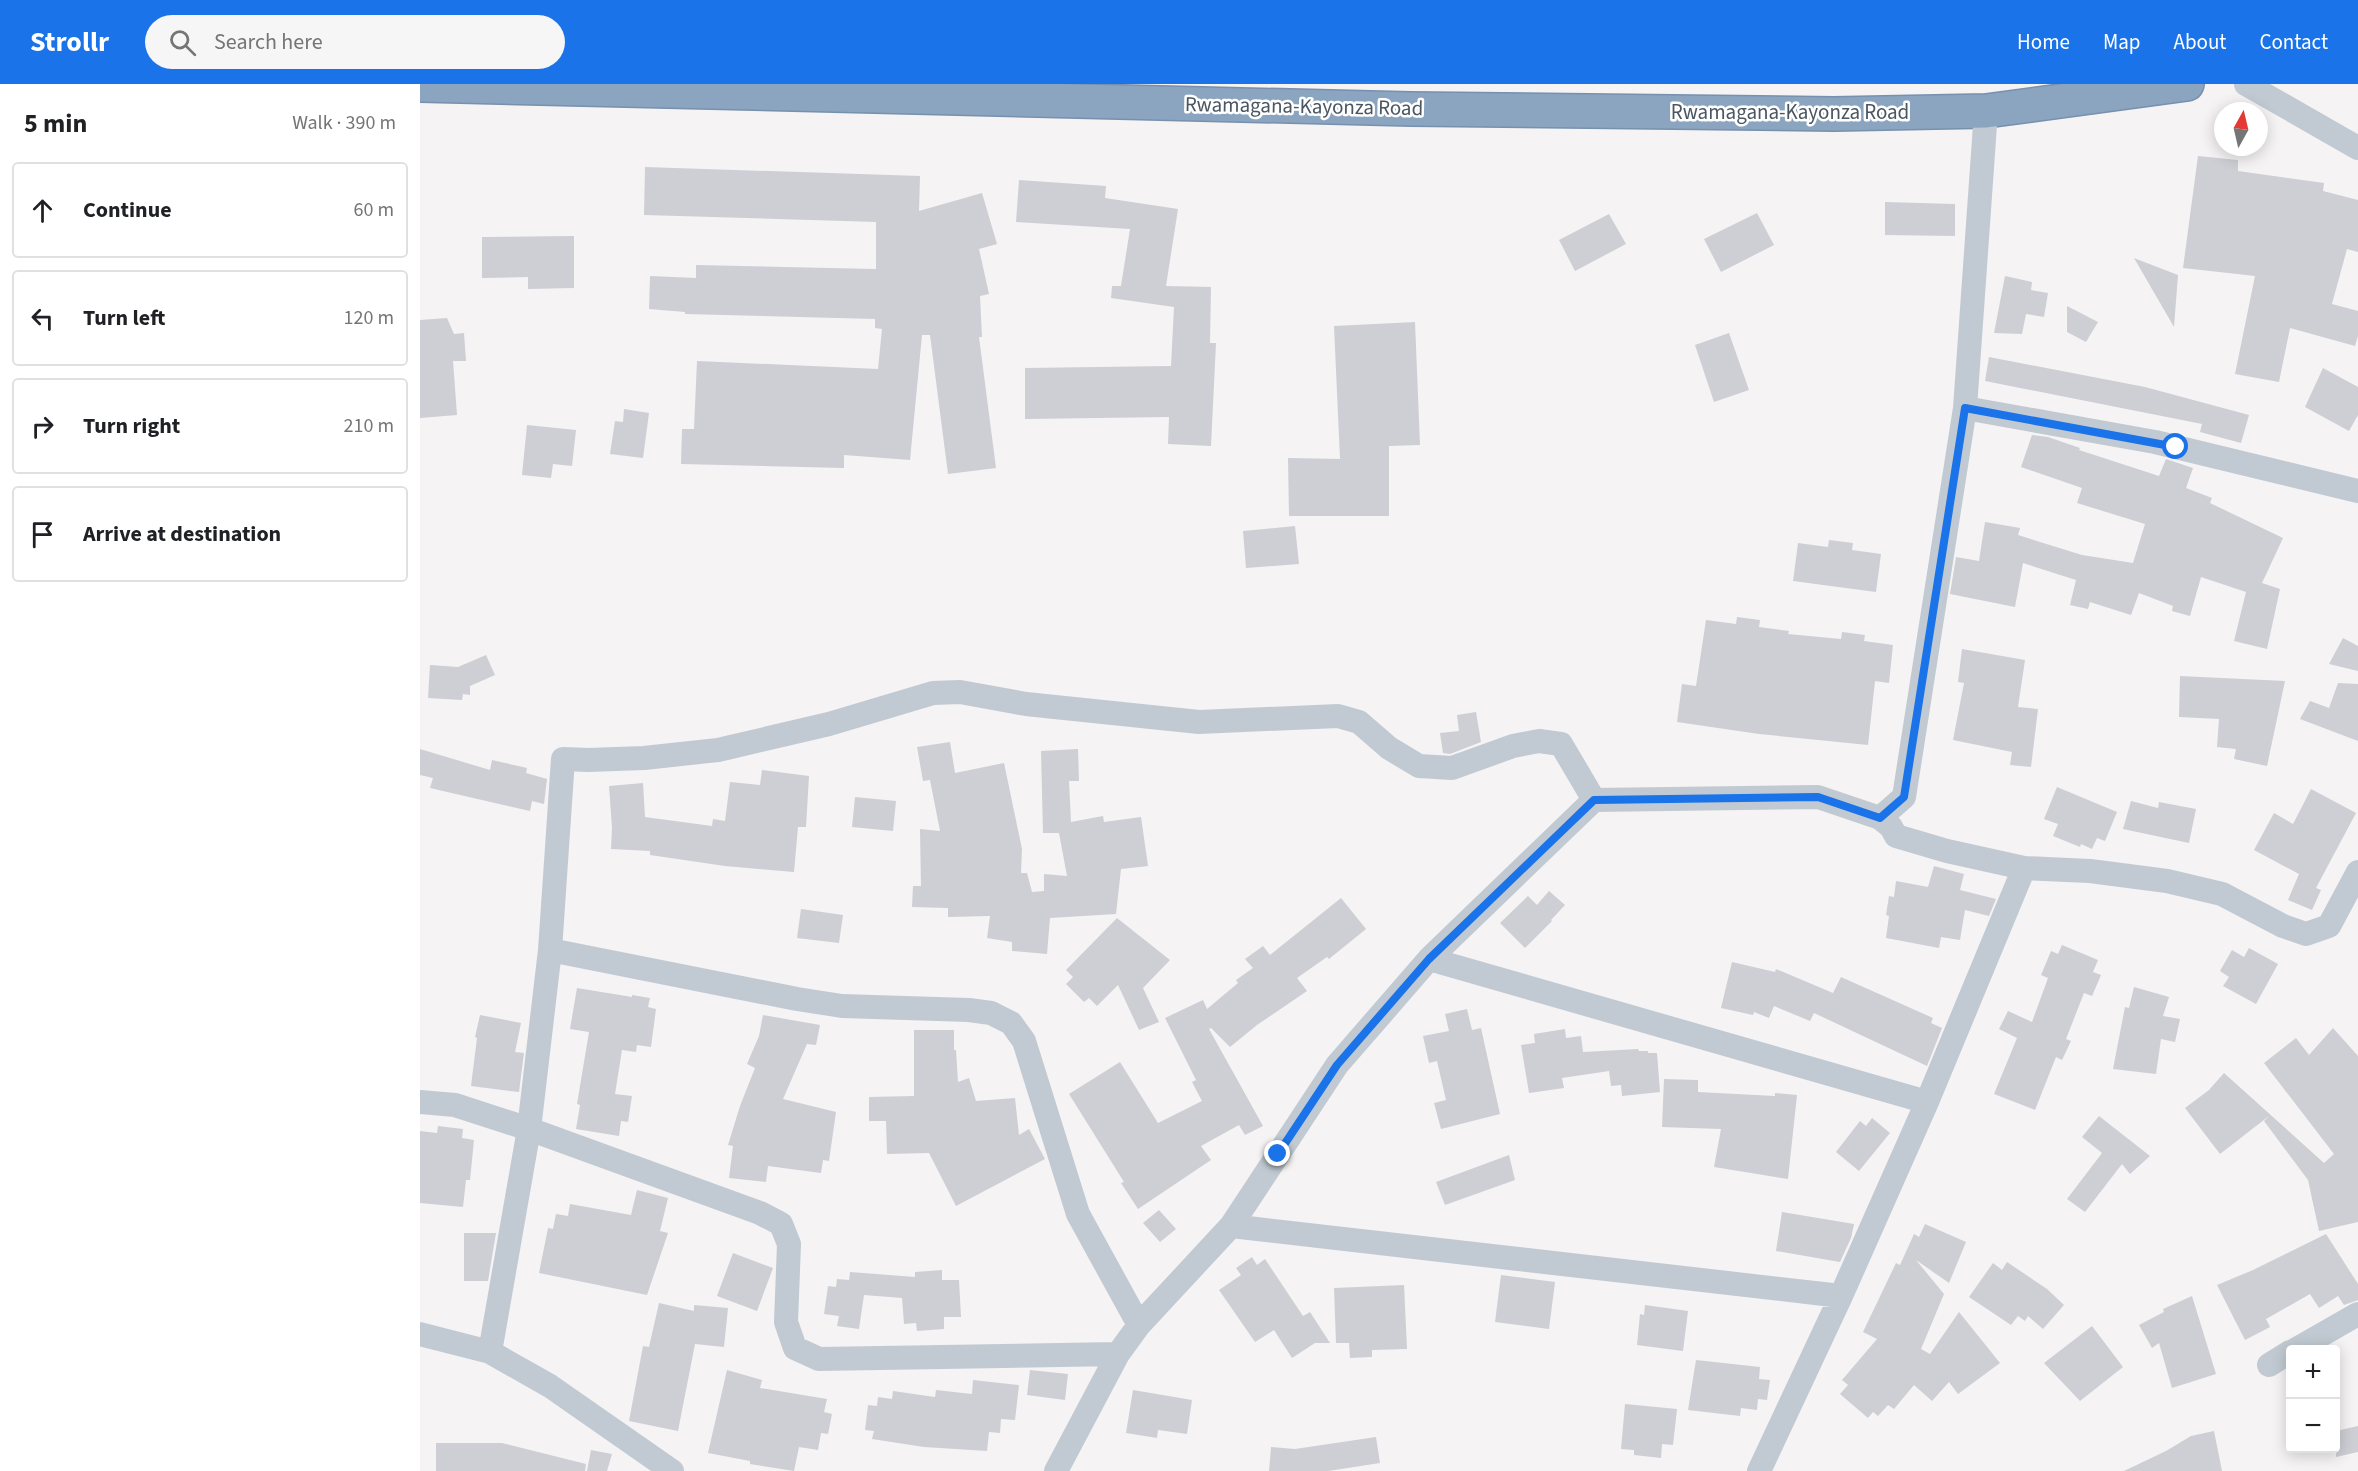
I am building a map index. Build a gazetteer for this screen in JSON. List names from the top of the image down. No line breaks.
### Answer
{"streets":{"highway":["Rwamagana-Kayonza Road"]},"north":"top","page":{"header":"Strollr","search":"Search here","nav":["Home","Map","About","Contact"],"heading":["5 min","Walk · 390 m"],"list":[["Continue","60 m"],["Turn left","120 m"],["Turn right","210 m"],"Arrive at destination"],"map_buttons":["+","−"]}}
